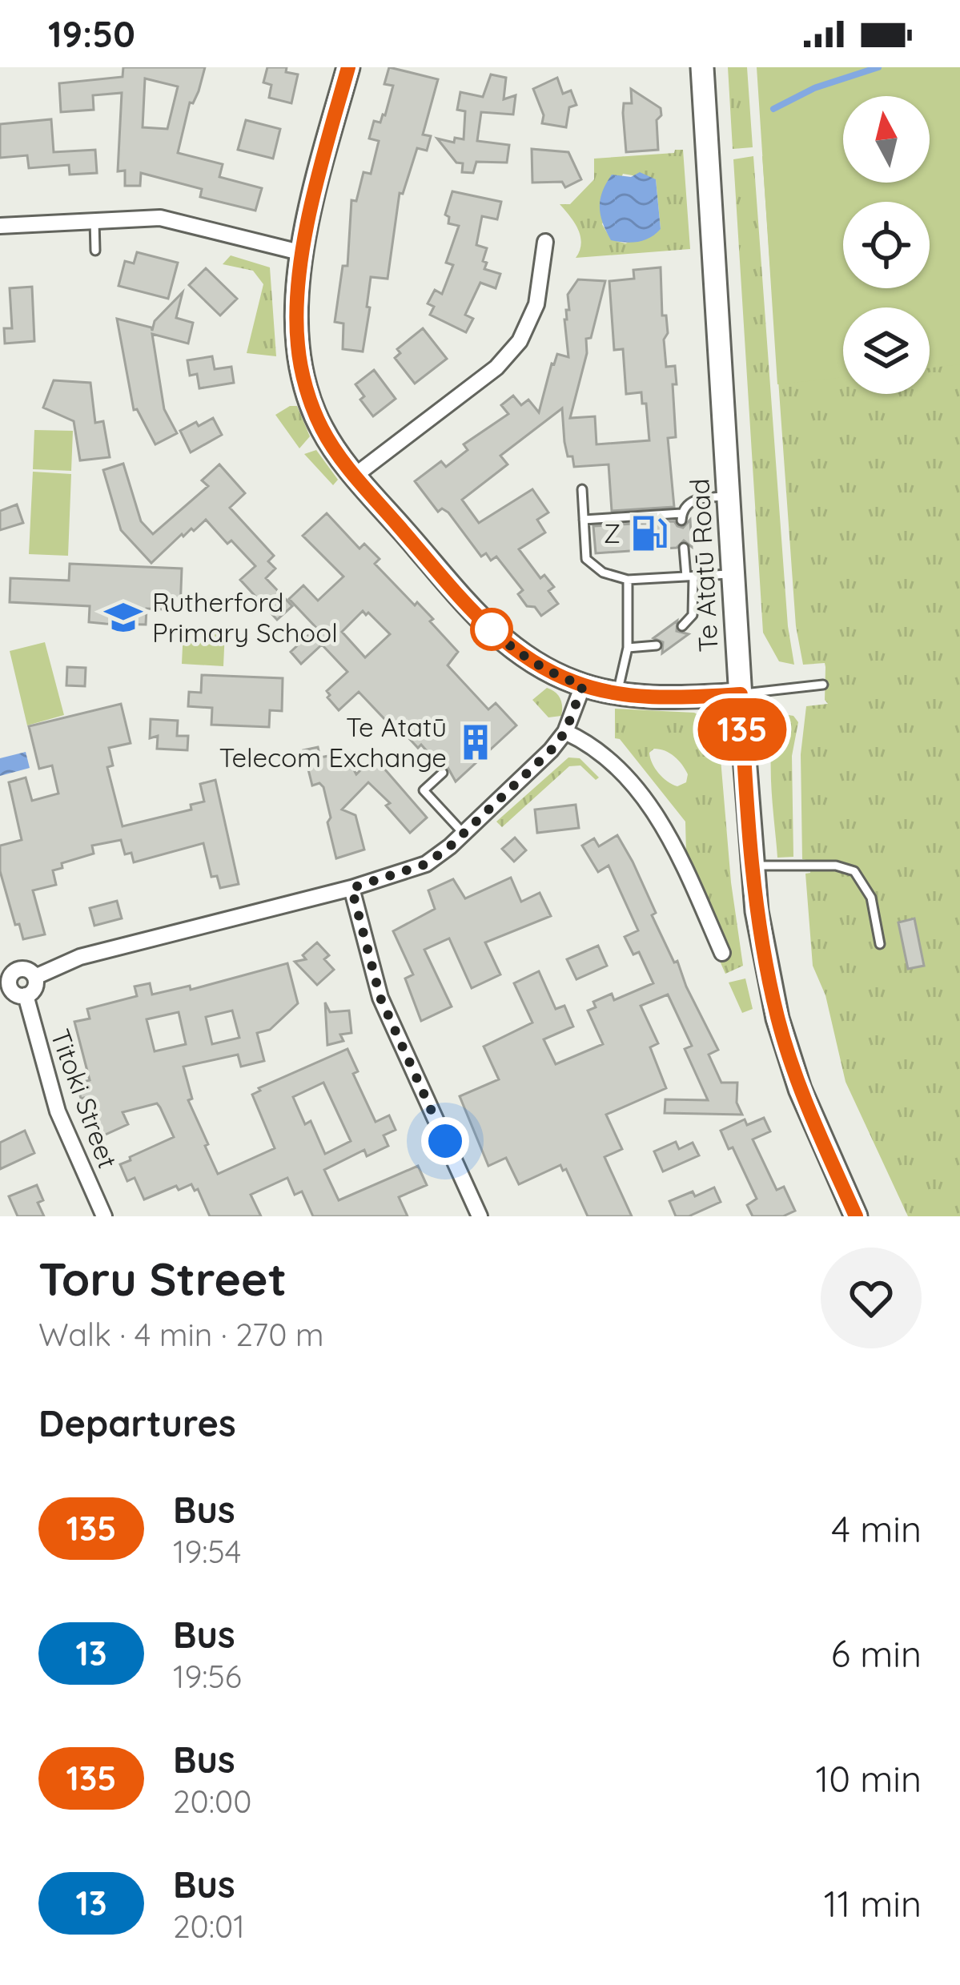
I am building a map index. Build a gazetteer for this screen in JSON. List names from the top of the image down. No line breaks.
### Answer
{"streets":{"main road":["Te Atatū Road"],"street":["Titoki Street"]},"places":{"fuel station":["Z"],"school or university":["Rutherford Primary School"],"building":["Te Atatū Telecom Exchange"]},"lines":["bus line 135"],"north":"top","page":{"status":"19:50","on_map":"135","heading":[["Toru Street","Walk · 4 min · 270 m"],"Departures"],"list":[{"mark":"135","name":"Bus","note":"19:54","value":"4 min"},{"mark":"13","name":"Bus","note":"19:56","value":"6 min"},{"mark":"135","name":"Bus","note":"20:00","value":"10 min"},{"mark":"13","name":"Bus","note":"20:01","value":"11 min"}]}}
